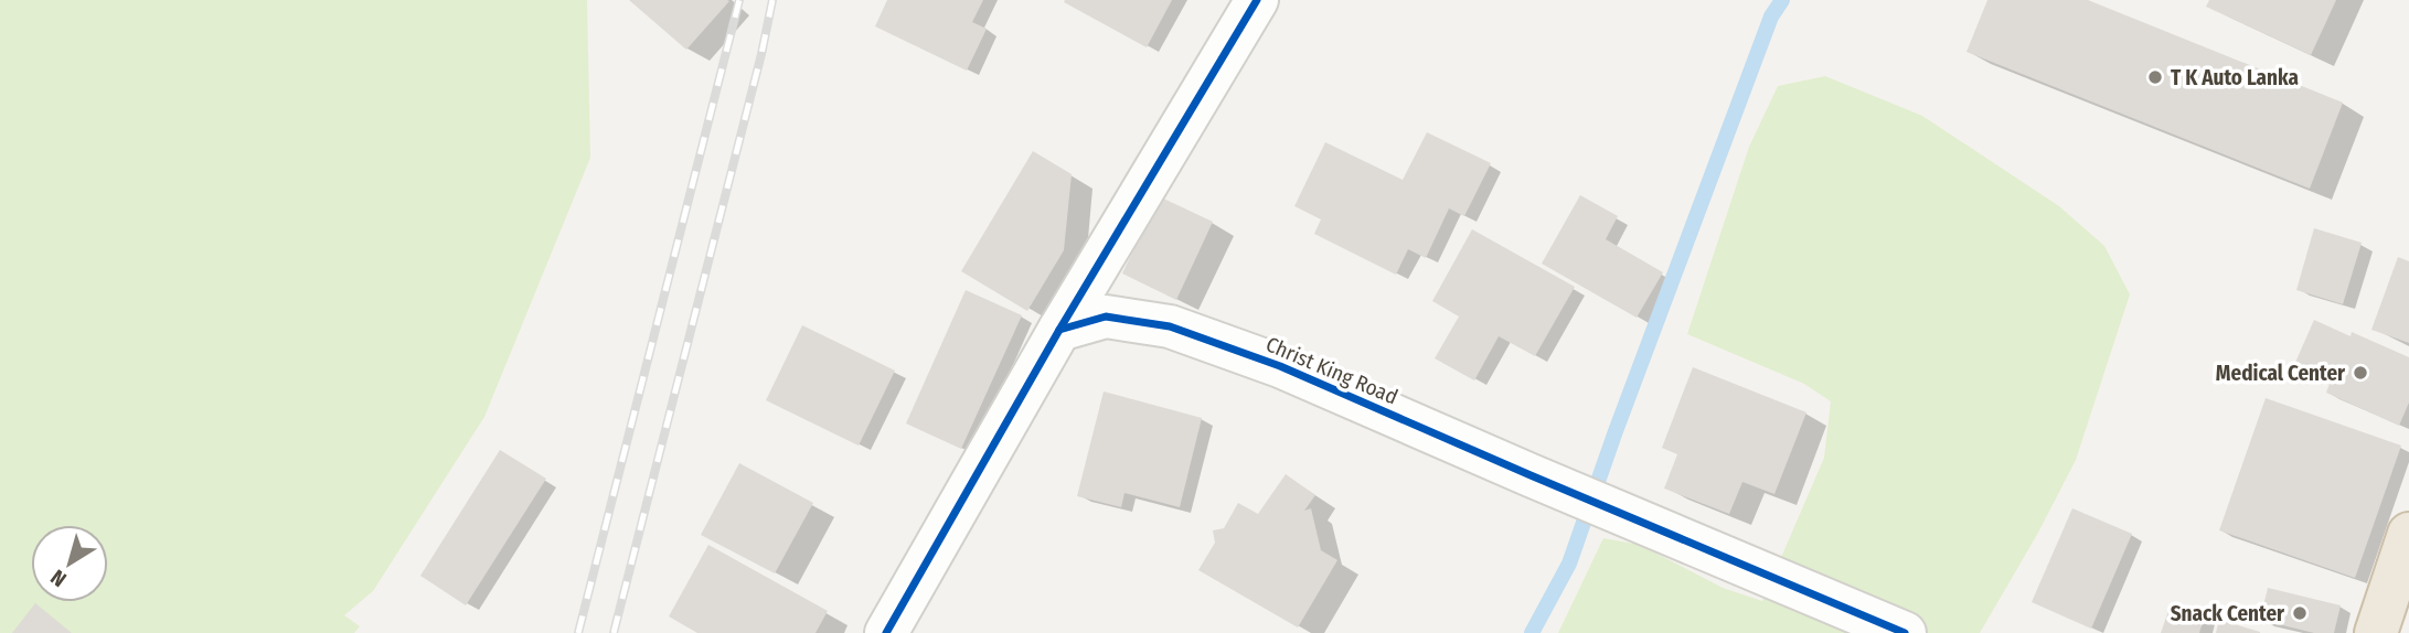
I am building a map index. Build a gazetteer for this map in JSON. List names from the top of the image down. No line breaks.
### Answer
{"streets":{"street":["Christ King Road"]},"places":["T K Auto Lanka","Medical Center","Snack Center"],"north":"bottom left"}
